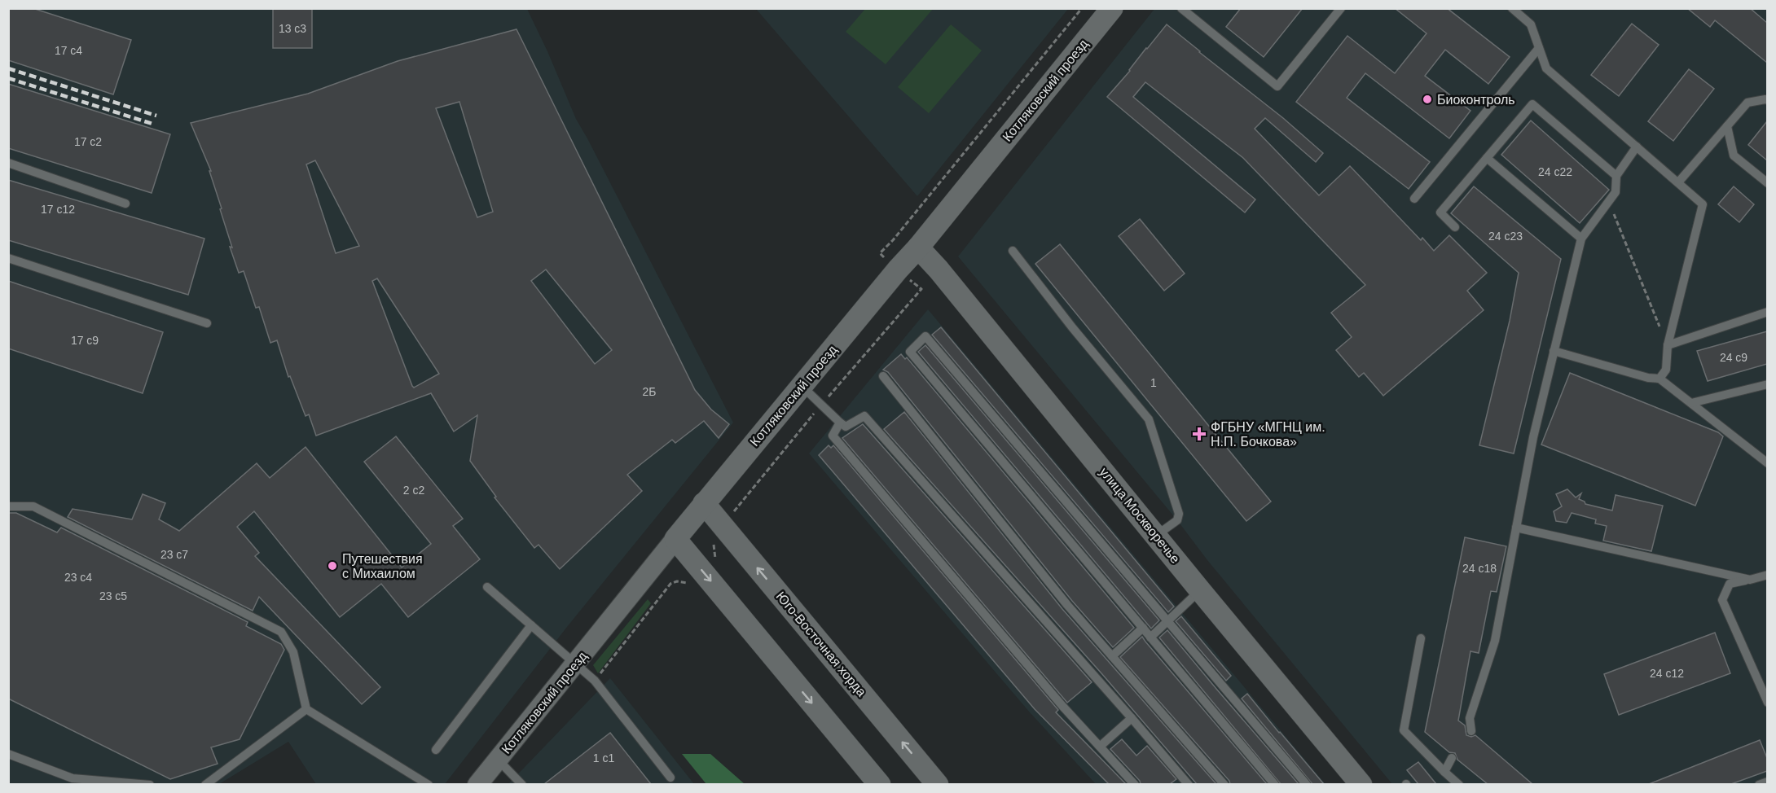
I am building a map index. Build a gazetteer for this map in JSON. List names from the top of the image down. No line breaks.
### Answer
{"streets":{"main road":["Котляковский проезд","улица Москворечье","Юго-Восточная хорда"]},"crossings":[["Котляковский проезд","улица Москворечье"],["Котляковский проезд","Юго-Восточная хорда"]],"places":{"other":["Биоконтроль","Путешествия с Михаилом"],"health":["ФГБНУ «МГНЦ им. Н.П. Бочкова»"]},"house_numbers":["13 с3","17 с4","17 с2","24 с22","17 с12","24 с23","17 с9","24 с9","1","2Б","2 с2","23 с7","24 с18","23 с4","23 с5","24 с12","1 с1"]}
